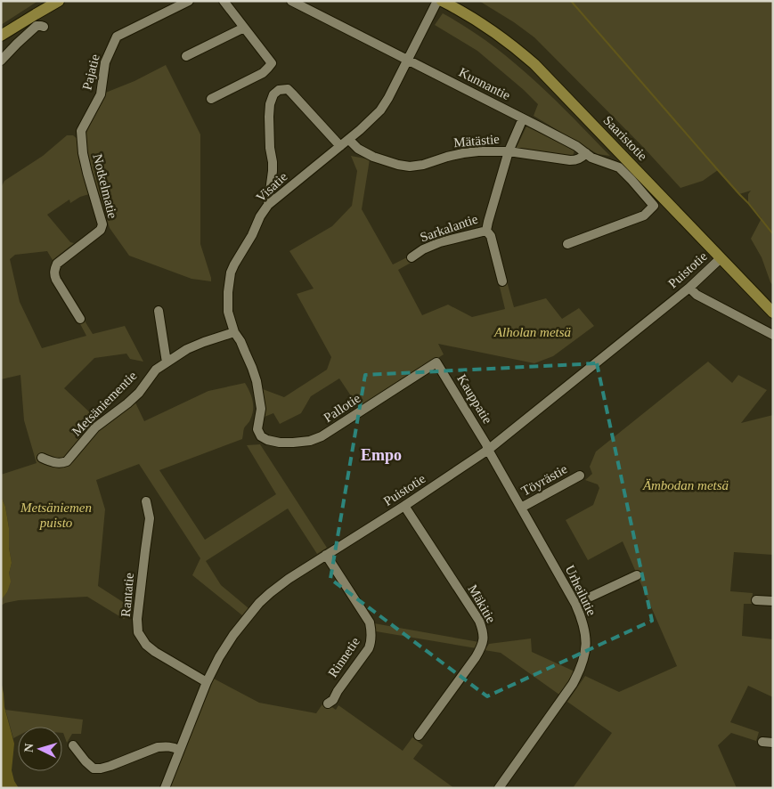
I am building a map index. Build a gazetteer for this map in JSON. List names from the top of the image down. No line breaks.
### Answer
{"streets":{"main road":["Saaristotie"],"street":["Pajatie","Kunnantie","Mätästie","Notkelmatie","Visatie","Sarkalantie","Puistotie","Kauppatie","Metsäniementie","Pallotie","Töyrästie","Urheilutie","Rantatie","Mäkitie","Rinnetie"]},"crossings":[["Pajatie","Notkelmatie"],["Kunnantie","Mätästie"],["Kunnantie","Visatie"],["Kunnantie","Sarkalantie"],["Saaristotie","Puistotie"],["Mätästie","Visatie"],["Mätästie","Sarkalantie"],["Visatie","Metsäniementie"],["Visatie","Pallotie"],["Puistotie","Kauppatie"],["Puistotie","Urheilutie"],["Puistotie","Rantatie"],["Puistotie","Mäkitie"],["Puistotie","Rinnetie"],["Kauppatie","Pallotie"],["Kauppatie","Urheilutie"],["Töyrästie","Urheilutie"]],"districts":["Empo"],"parks":["Alholan metsä","Ämbodan metsä","Metsäniemen puisto"],"north":"left"}
